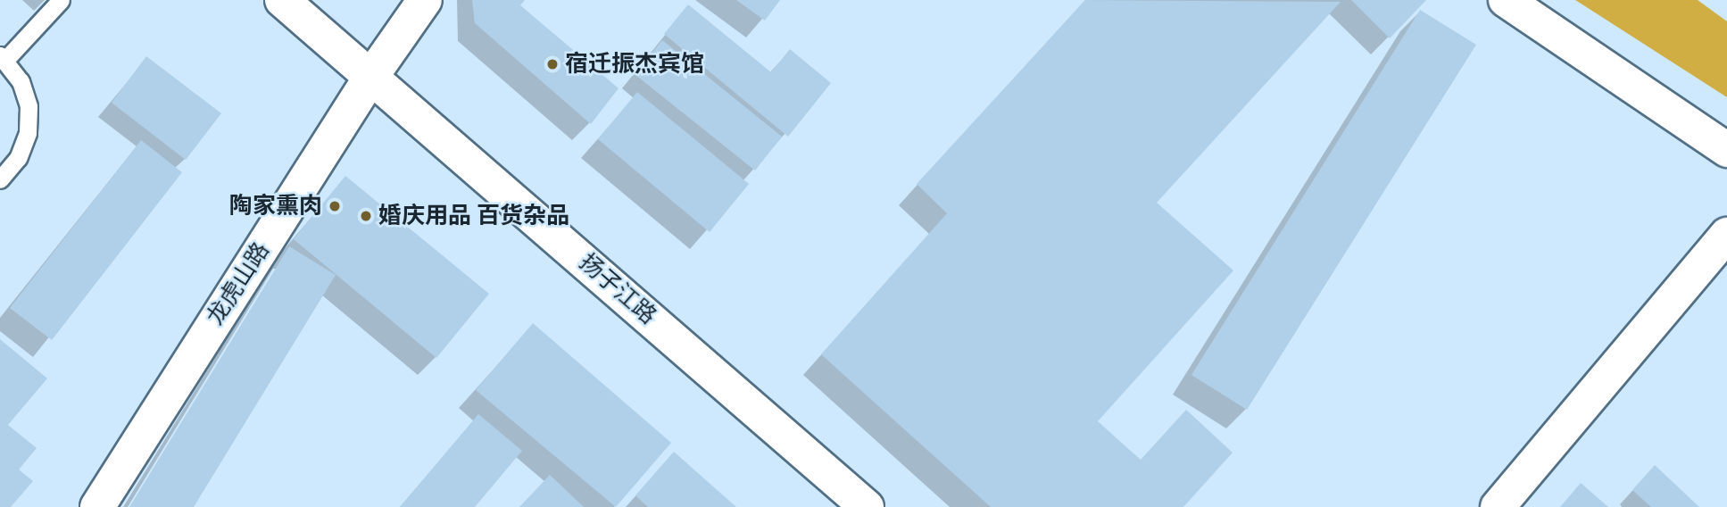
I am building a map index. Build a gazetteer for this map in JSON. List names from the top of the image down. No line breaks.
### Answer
{"streets":{"street":["龙虎山路","扬子江路"]},"crossings":[["龙虎山路","扬子江路"]],"places":["宿迁振杰宾馆","陶家熏肉","婚庆用品 百货杂品"]}
